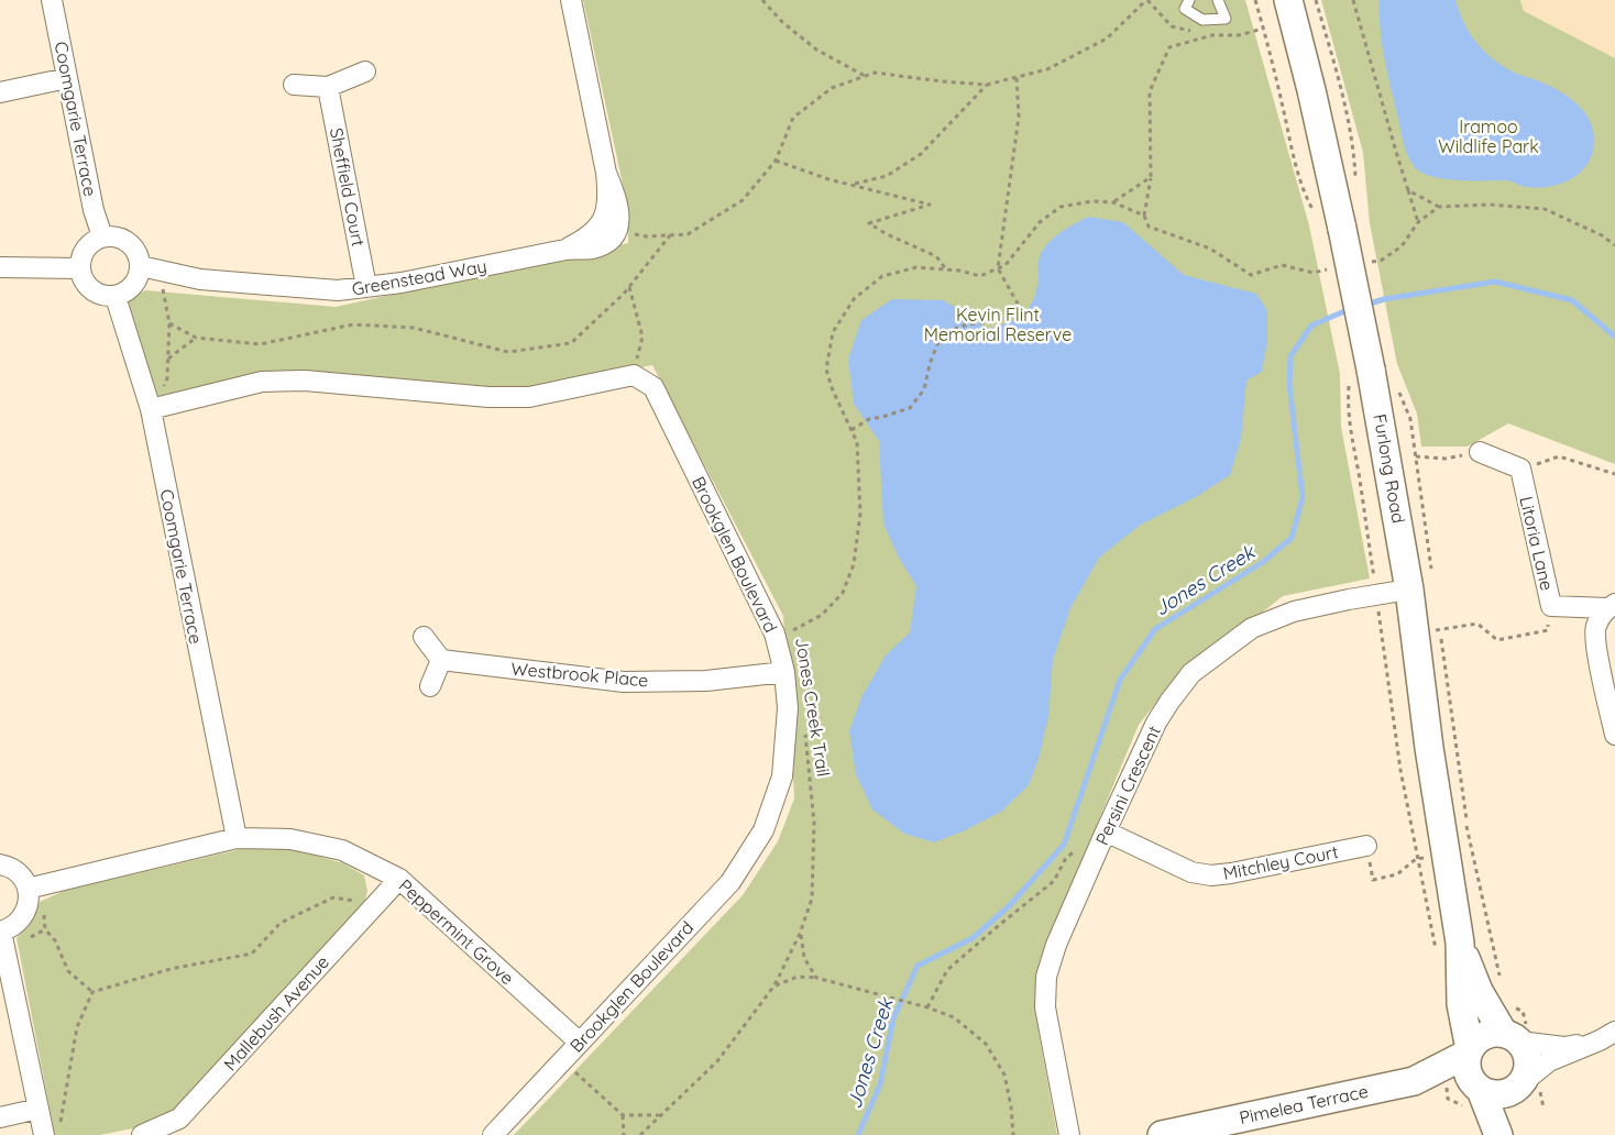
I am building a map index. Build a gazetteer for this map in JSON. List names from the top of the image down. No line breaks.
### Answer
{"streets":{"main road":["Furlong Road","Pimelea Terrace"],"street":["Coomgarie Terrace","Sheffield Court","Greenstead Way","Litoria Lane","Brookglen Boulevard","Westbrook Place","Persini Crescent","Mitchley Court","Peppermint Grove","Mallebush Avenue"],"path":["Jones Creek Trail"]},"crossings":[["Coomgarie Terrace","Greenstead Way"],["Coomgarie Terrace","Peppermint Grove"],["Sheffield Court","Greenstead Way"],["Furlong Road","Persini Crescent"],["Furlong Road","Pimelea Terrace"],["Brookglen Boulevard","Westbrook Place"],["Brookglen Boulevard","Peppermint Grove"],["Persini Crescent","Mitchley Court"],["Peppermint Grove","Mallebush Avenue"]],"water":["Jones Creek"],"parks":["Iramoo Wildlife Park","Kevin Flint Memorial Reserve"]}
